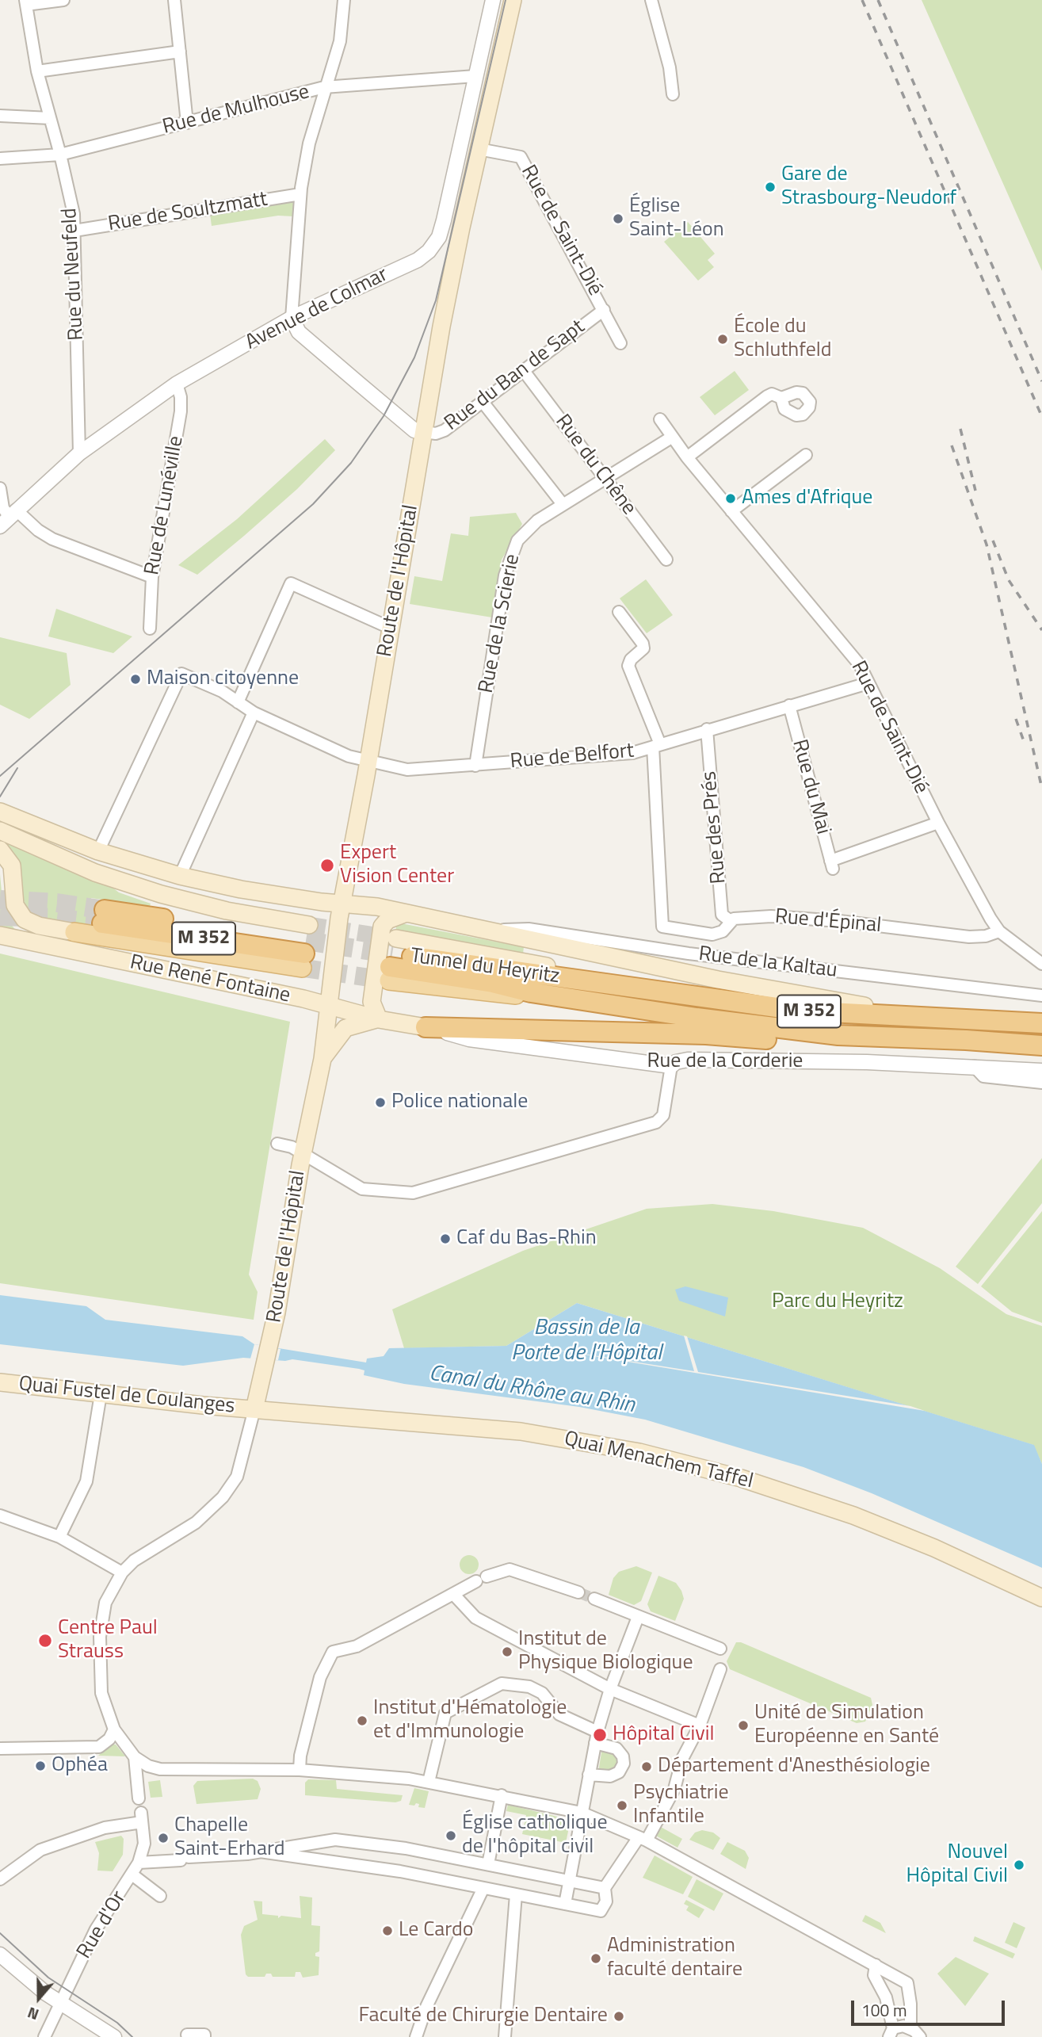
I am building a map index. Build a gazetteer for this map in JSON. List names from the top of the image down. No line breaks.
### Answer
{"streets":{"highway":["M 352","Tunnel du Heyritz"],"main road":["Route de l'Hôpital","Rue René Fontaine","Rue de la Corderie","Quai Fustel de Coulanges","Quai Menachem Taffel"],"street":["Rue de Mulhouse","Rue de Soultzmatt","Rue de Saint-Dié","Rue du Neufeld","Avenue de Colmar","Rue du Ban de Sapt","Rue du Chêne","Rue de Lunéville","Rue de la Scierie","Rue de Belfort","Rue du Mai","Rue des Prés","Rue d'Épinal","Rue de la Kaltau","Rue d'Or"]},"crossings":[["Rue de Mulhouse","Rue du Neufeld"],["Rue de Mulhouse","Avenue de Colmar"],["Rue de Soultzmatt","Rue du Neufeld"],["Rue de Saint-Dié","Rue du Ban de Sapt"],["Rue de Saint-Dié","Route de l'Hôpital"],["Rue de Saint-Dié","Rue de la Scierie"],["Rue de Saint-Dié","Rue de Belfort"],["Rue de Saint-Dié","Rue du Mai"],["Rue de Saint-Dié","Rue d'Épinal"],["Rue du Neufeld","Avenue de Colmar"],["Avenue de Colmar","Rue de Lunéville"],["Rue du Ban de Sapt","Rue du Chêne"],["Rue du Ban de Sapt","Route de l'Hôpital"],["Rue du Chêne","Rue de la Scierie"],["Route de l'Hôpital","Rue de Belfort"],["Route de l'Hôpital","Rue René Fontaine"],["Route de l'Hôpital","Quai Fustel de Coulanges"],["Route de l'Hôpital","Quai Menachem Taffel"],["Rue de la Scierie","Rue de Belfort"],["Rue de Belfort","Rue du Mai"],["Rue de Belfort","Rue des Prés"],["Rue de Belfort","Rue d'Épinal"],["Rue des Prés","Rue d'Épinal"],["M 352","Tunnel du Heyritz"],["Rue René Fontaine","Rue de la Corderie"],["Quai Fustel de Coulanges","Quai Menachem Taffel"]],"water":["Bassin de la Porte de l’Hôpital","Canal du Rhône au Rhin"],"parks":["Parc du Heyritz"],"places":["Gare de Strasbourg-Neudorf","Église Saint-Léon","École du Schluthfeld","Ames d'Afrique","Maison citoyenne","Expert Vision Center","Police nationale","Caf du Bas-Rhin","Centre Paul Strauss","Institut de Physique Biologique","Institut d'Hématologie et d'Immunologie","Unité de Simulation Européenne en Santé","Hôpital Civil","Ophéa","Département d'Anesthésiologie","Psychiatrie Infantile","Église catholique de l'hôpital civil","Chapelle Saint-Erhard","Nouvel Hôpital Civil","Le Cardo","Administration faculté dentaire","Faculté de Chirurgie Dentaire"],"scale_bar":"100 m","north":"bottom"}
